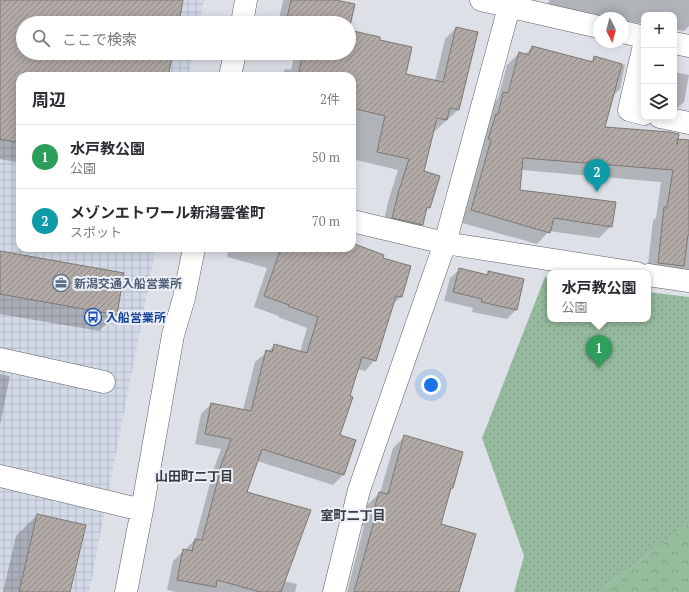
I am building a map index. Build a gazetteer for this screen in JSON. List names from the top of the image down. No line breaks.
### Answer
{"districts":["山田町二丁目","室町二丁目"],"places":{"office":["新潟交通入船営業所"],"bus stop":["入船営業所"]},"north":"bottom","page":{"map_buttons":["+","−"],"search":"ここで検索","heading":["周辺","2件"],"list":[{"mark":"1","name":"水戸教公園","note":"公園","value":"50 m"},{"mark":"2","name":"メゾンエトワール新潟雲雀町","note":"スポット","value":"70 m"}],"pins":["2","1"],"popup":["水戸教公園","公園"]}}
